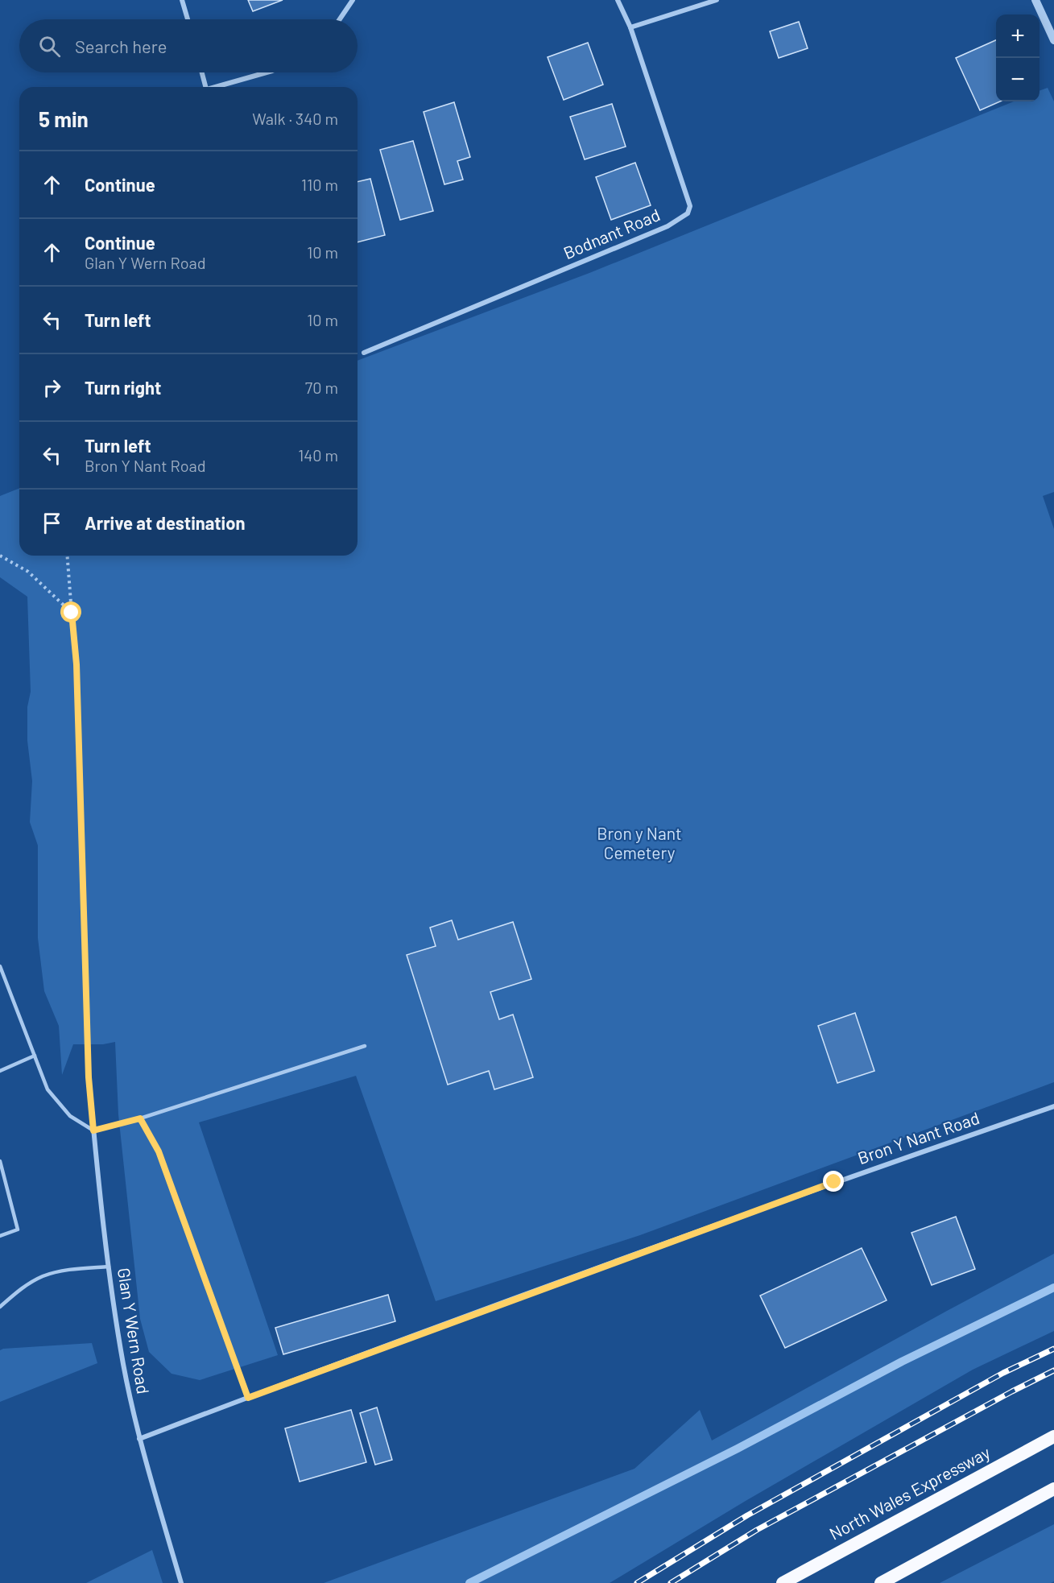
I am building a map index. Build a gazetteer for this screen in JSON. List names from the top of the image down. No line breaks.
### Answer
{"streets":{"highway":["North Wales Expressway"],"street":["Bodnant Road","Bron Y Nant Road","Glan Y Wern Road"]},"crossings":[["Bron Y Nant Road","Glan Y Wern Road"]],"parks":["Bron y Nant Cemetery"],"page":{"map_buttons":["+","−"],"search":"Search here","heading":["5 min","Walk · 340 m"],"list":[["Continue","110 m"],["Continue","Glan Y Wern Road","10 m"],["Turn left","10 m"],["Turn right","70 m"],["Turn left","Bron Y Nant Road","140 m"],"Arrive at destination"]}}
